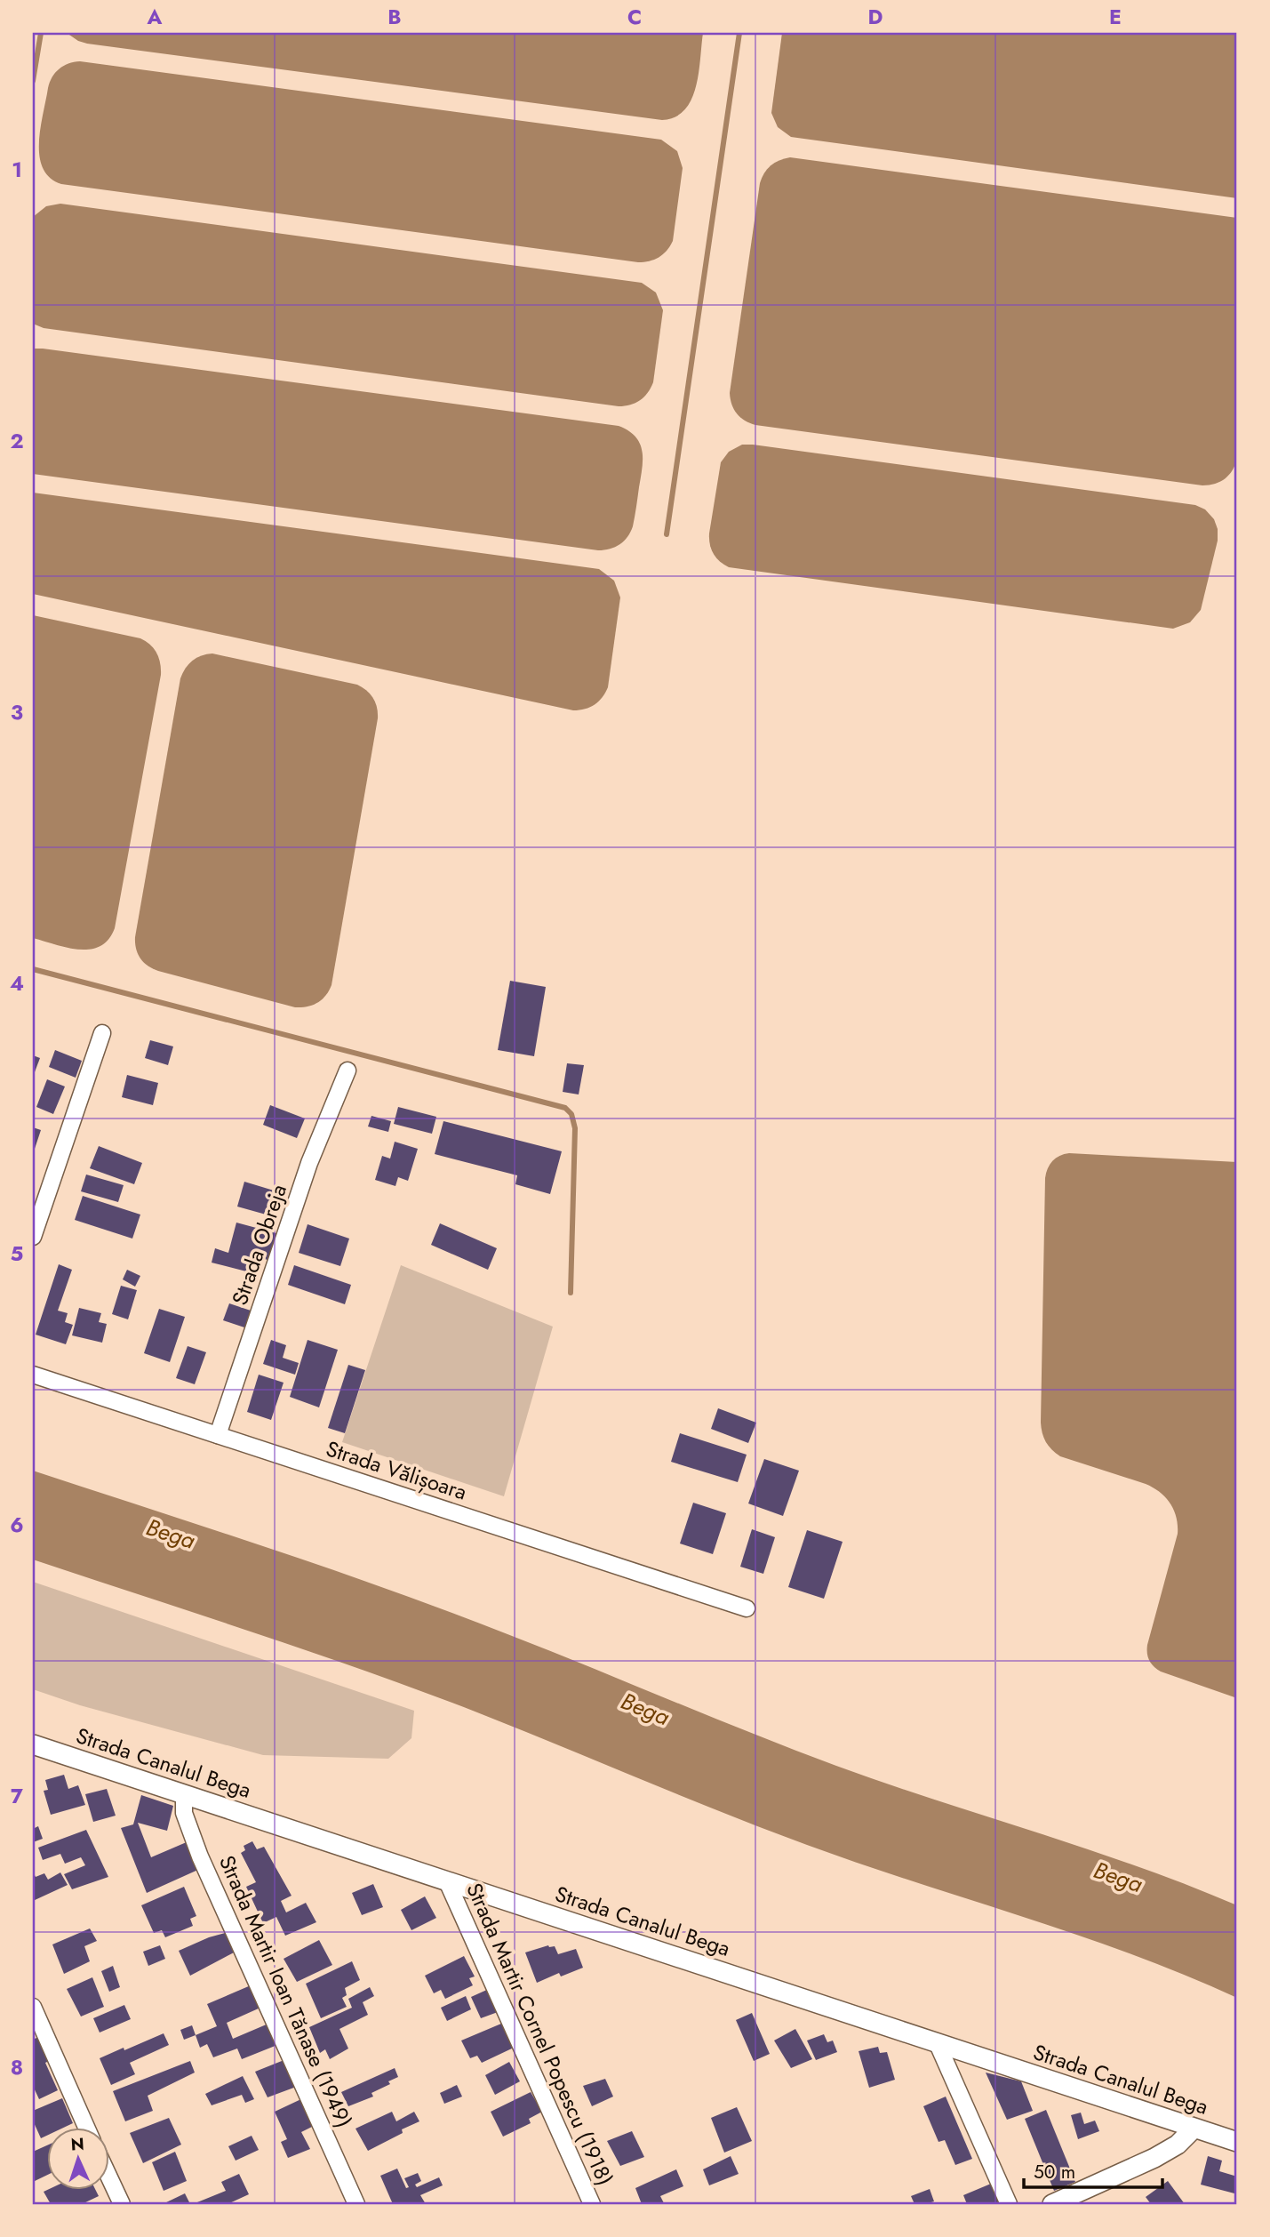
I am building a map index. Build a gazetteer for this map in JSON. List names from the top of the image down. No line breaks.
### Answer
{"streets":{"street":["Strada Obreja","Strada Vălișoara","Strada Canalul Bega","Strada Martir Ioan Tănase (1949)","Strada Martir Cornel Popescu (1918)"]},"crossings":[["Strada Obreja","Strada Vălișoara"],["Strada Canalul Bega","Strada Martir Ioan Tănase (1949)"],["Strada Canalul Bega","Strada Martir Cornel Popescu (1918)"]],"water":["Bega"],"scale_bar":"50 m","north":"top","grid":{"columns":["A","B","C","D","E"],"rows":["1","2","3","4","5","6","7","8"]}}
